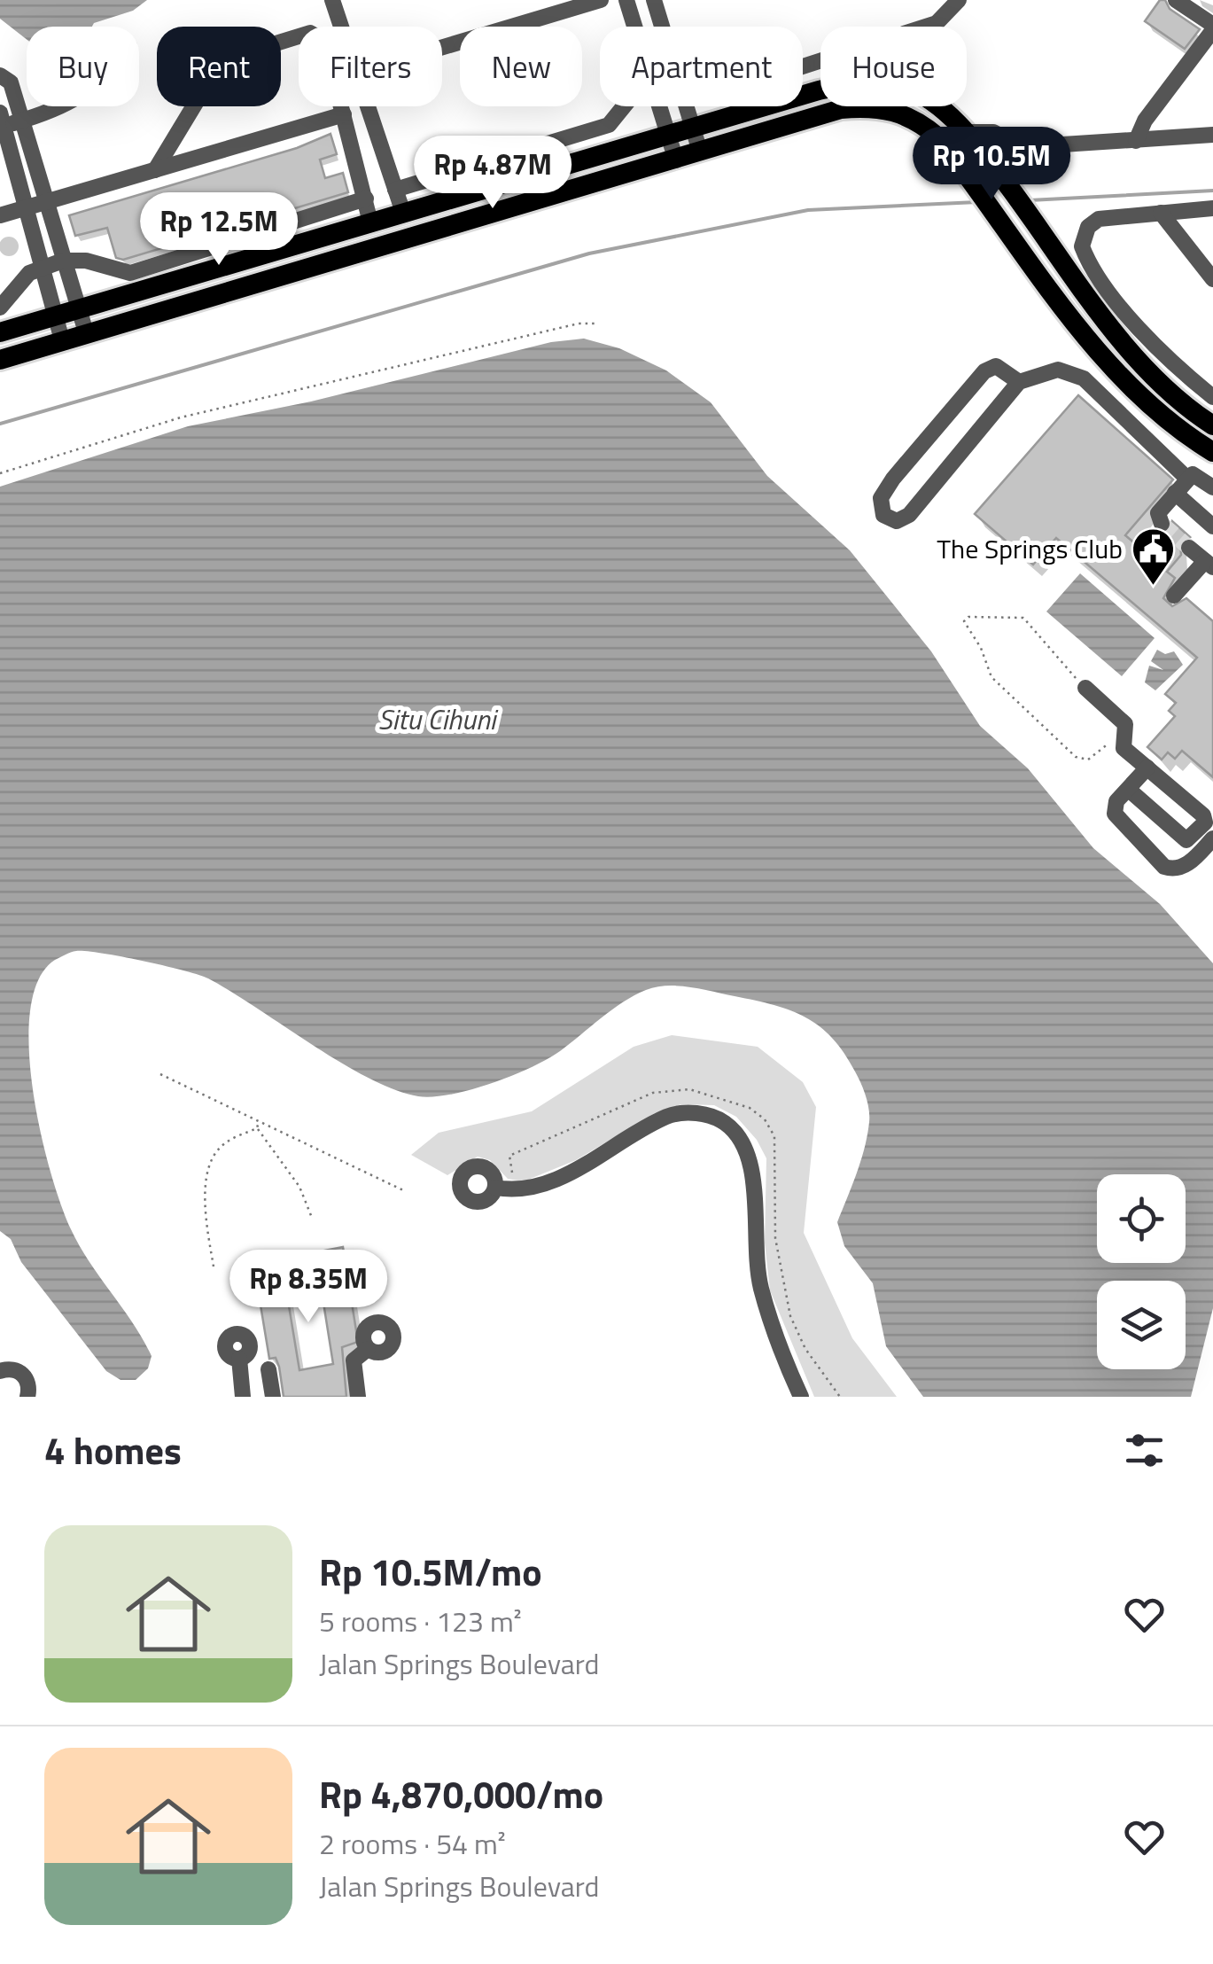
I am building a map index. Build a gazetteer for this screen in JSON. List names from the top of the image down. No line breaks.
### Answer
{"water":["Situ Cihuni"],"places":{"public building":["The Springs Club"]},"page":{"chip":["Buy","Rent","Filters","New","Apartment","House"],"price":["Rp 10.5M","Rp 4.87M","Rp 12.5M","Rp 8.35M"],"heading":"4 homes","list":[{"name":"Rp 10.5M/mo","note":"5 rooms · 123 m² · Jalan Springs Boulevard"},{"name":"Rp 4,870,000/mo","note":"2 rooms · 54 m² · Jalan Springs Boulevard"}]}}
